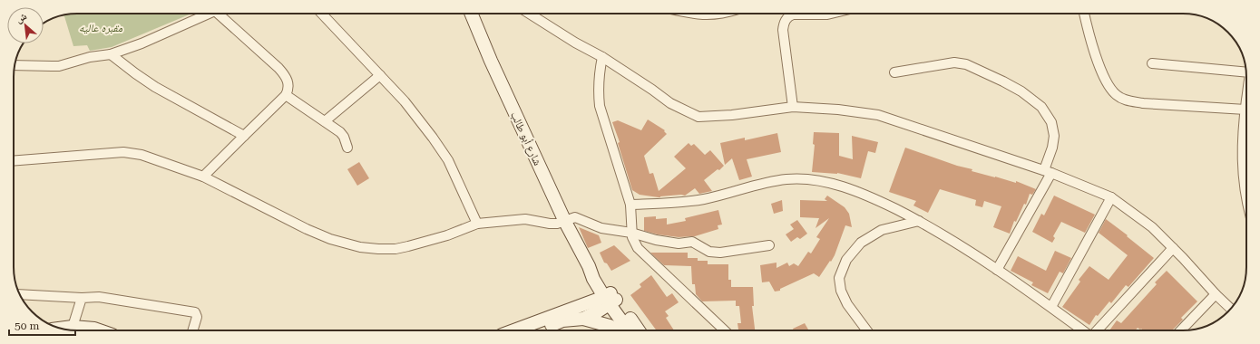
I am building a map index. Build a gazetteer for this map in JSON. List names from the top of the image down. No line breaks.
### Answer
{"streets":{"street":["شارع أبو طالب"]},"parks":["مقبره عاليه"],"scale_bar":"50 m","north":"top left"}
